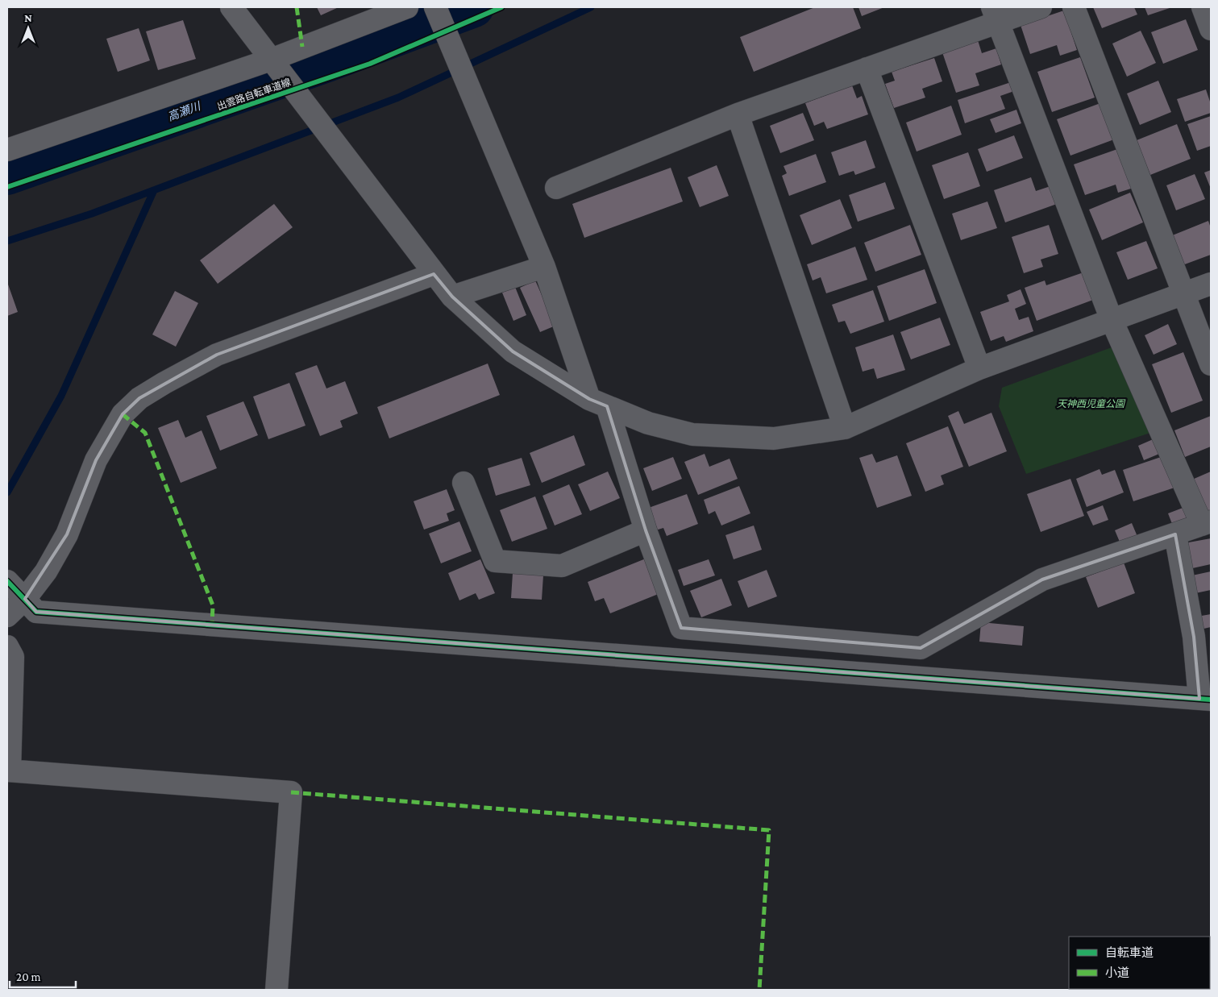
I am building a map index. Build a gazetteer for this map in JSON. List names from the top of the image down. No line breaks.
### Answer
{"streets":{"cycle path":["出雲路自転車道線"]},"water":["高瀬川"],"parks":["天神西児童公園"],"legend":["自転車道","小道"],"scale_bar":"20 m","north":"top"}
